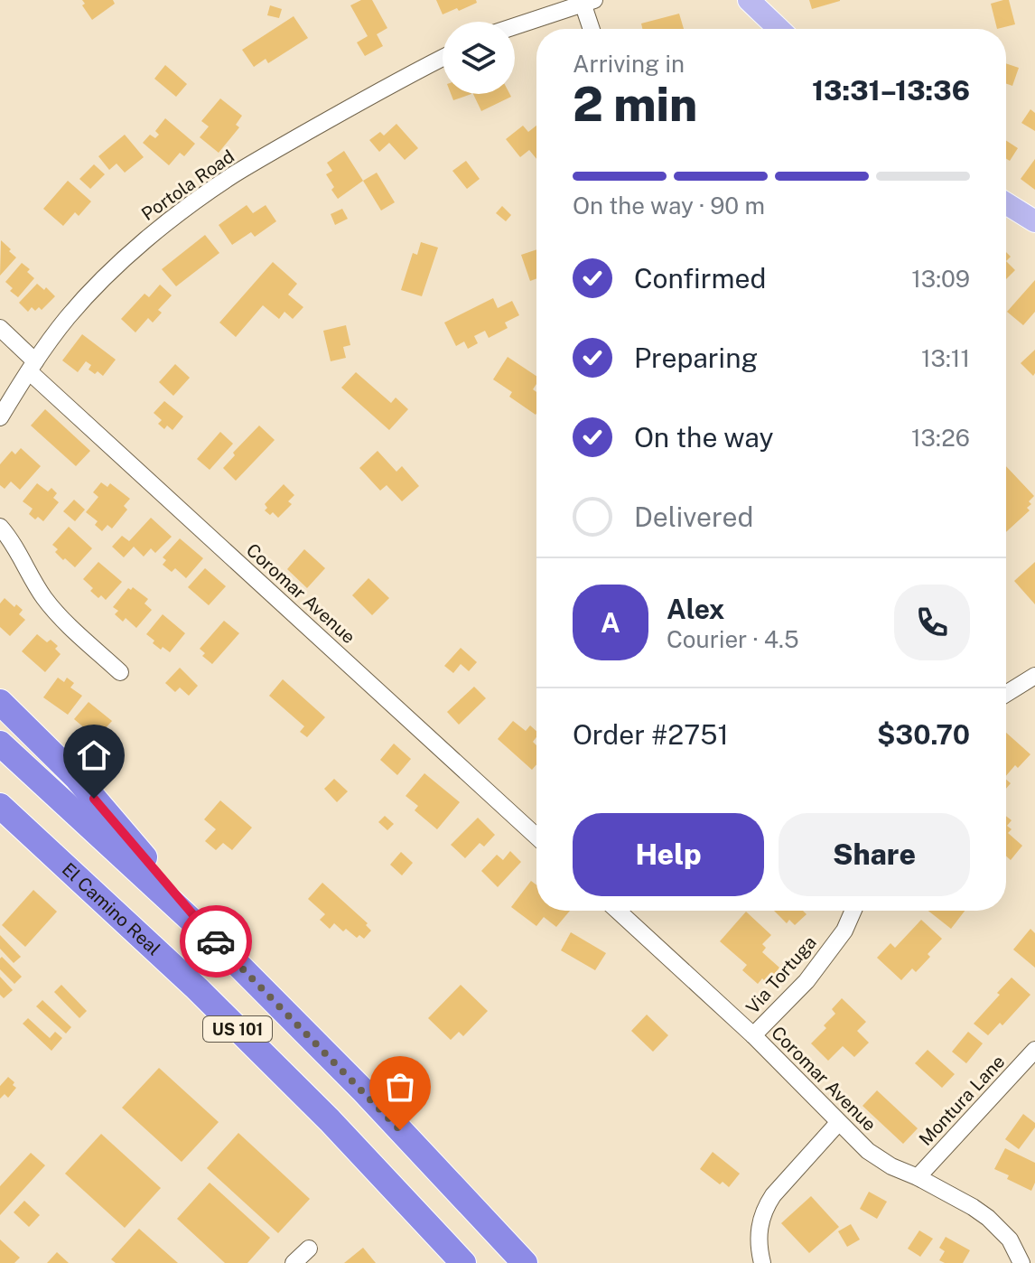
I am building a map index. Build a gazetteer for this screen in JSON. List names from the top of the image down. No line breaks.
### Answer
{"streets":{"highway":["El Camino Real","US 101"],"street":["Portola Road","Coromar Avenue","Via Tortuga","Montura Lane"]},"crossings":[["Portola Road","Coromar Avenue"],["Coromar Avenue","Via Tortuga"],["Coromar Avenue","Montura Lane"]],"page":{"heading":["2 min","Arriving in","13:31–13:36"],"panel":["Alex","Courier · 4.5","Order #2751","$30.70"],"bar":"On the way · 90 m","list":[["Confirmed","13:09"],["Preparing","13:11"],["On the way","13:26"],"Delivered"],"round":"A","buttons":["Help","Share"]}}
